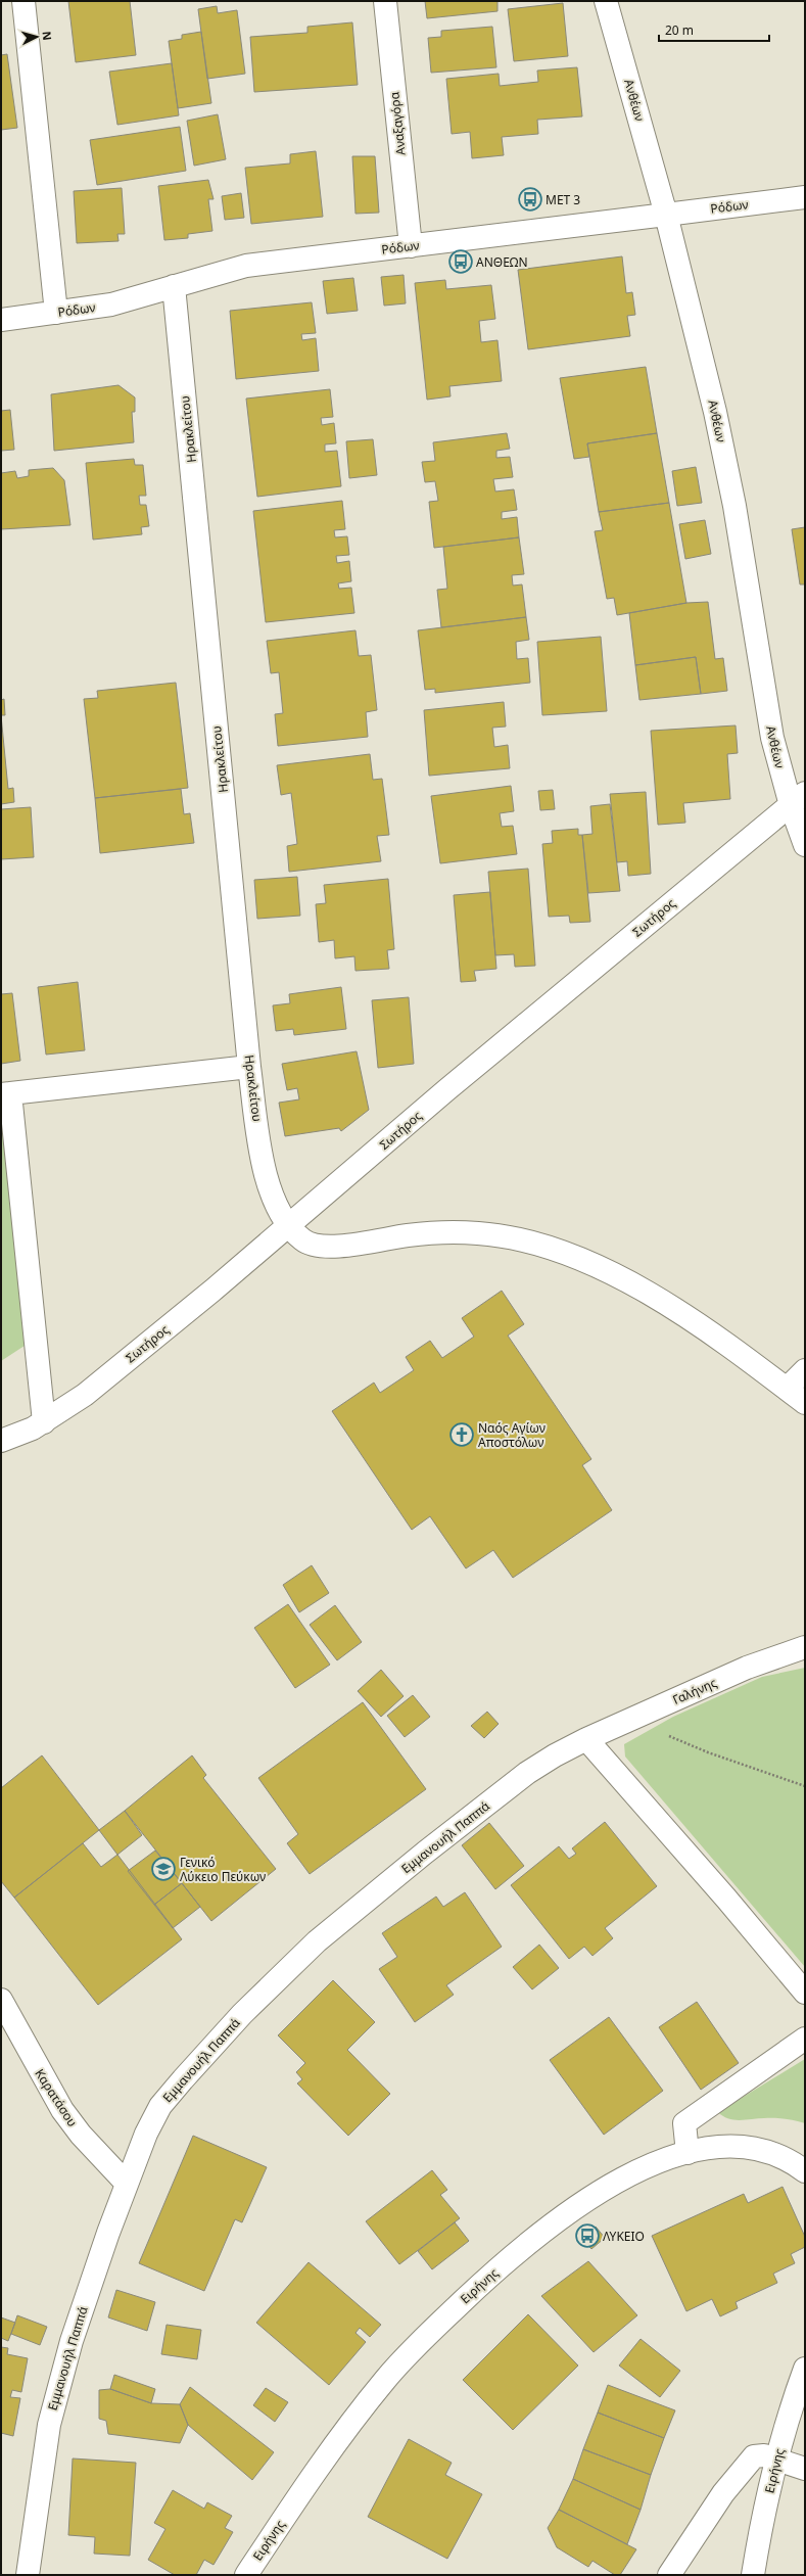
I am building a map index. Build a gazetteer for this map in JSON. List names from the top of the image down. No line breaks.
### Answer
{"streets":{"street":["Ανθέων","Αναξαγόρα","Ρόδων","Ηρακλείτου","Σωτήρος","Γαλήνης","Εμμανουήλ Παππά","Καρατάσου","Ειρήνης"]},"crossings":[["Ανθέων","Ρόδων"],["Ανθέων","Σωτήρος"],["Αναξαγόρα","Ρόδων"],["Ρόδων","Ηρακλείτου"],["Ηρακλείτου","Σωτήρος"],["Γαλήνης","Εμμανουήλ Παππά"],["Εμμανουήλ Παππά","Καρατάσου"]],"places":{"bus stop":["ΜΕΤ 3","ΑΝΘΕΩΝ","ΛΥΚΕΙΟ"],"church":["Ναός Αγίων Αποστόλων"],"school or university":["Γενικό Λύκειο Πεύκων"]},"scale_bar":"20 m","north":"right"}
